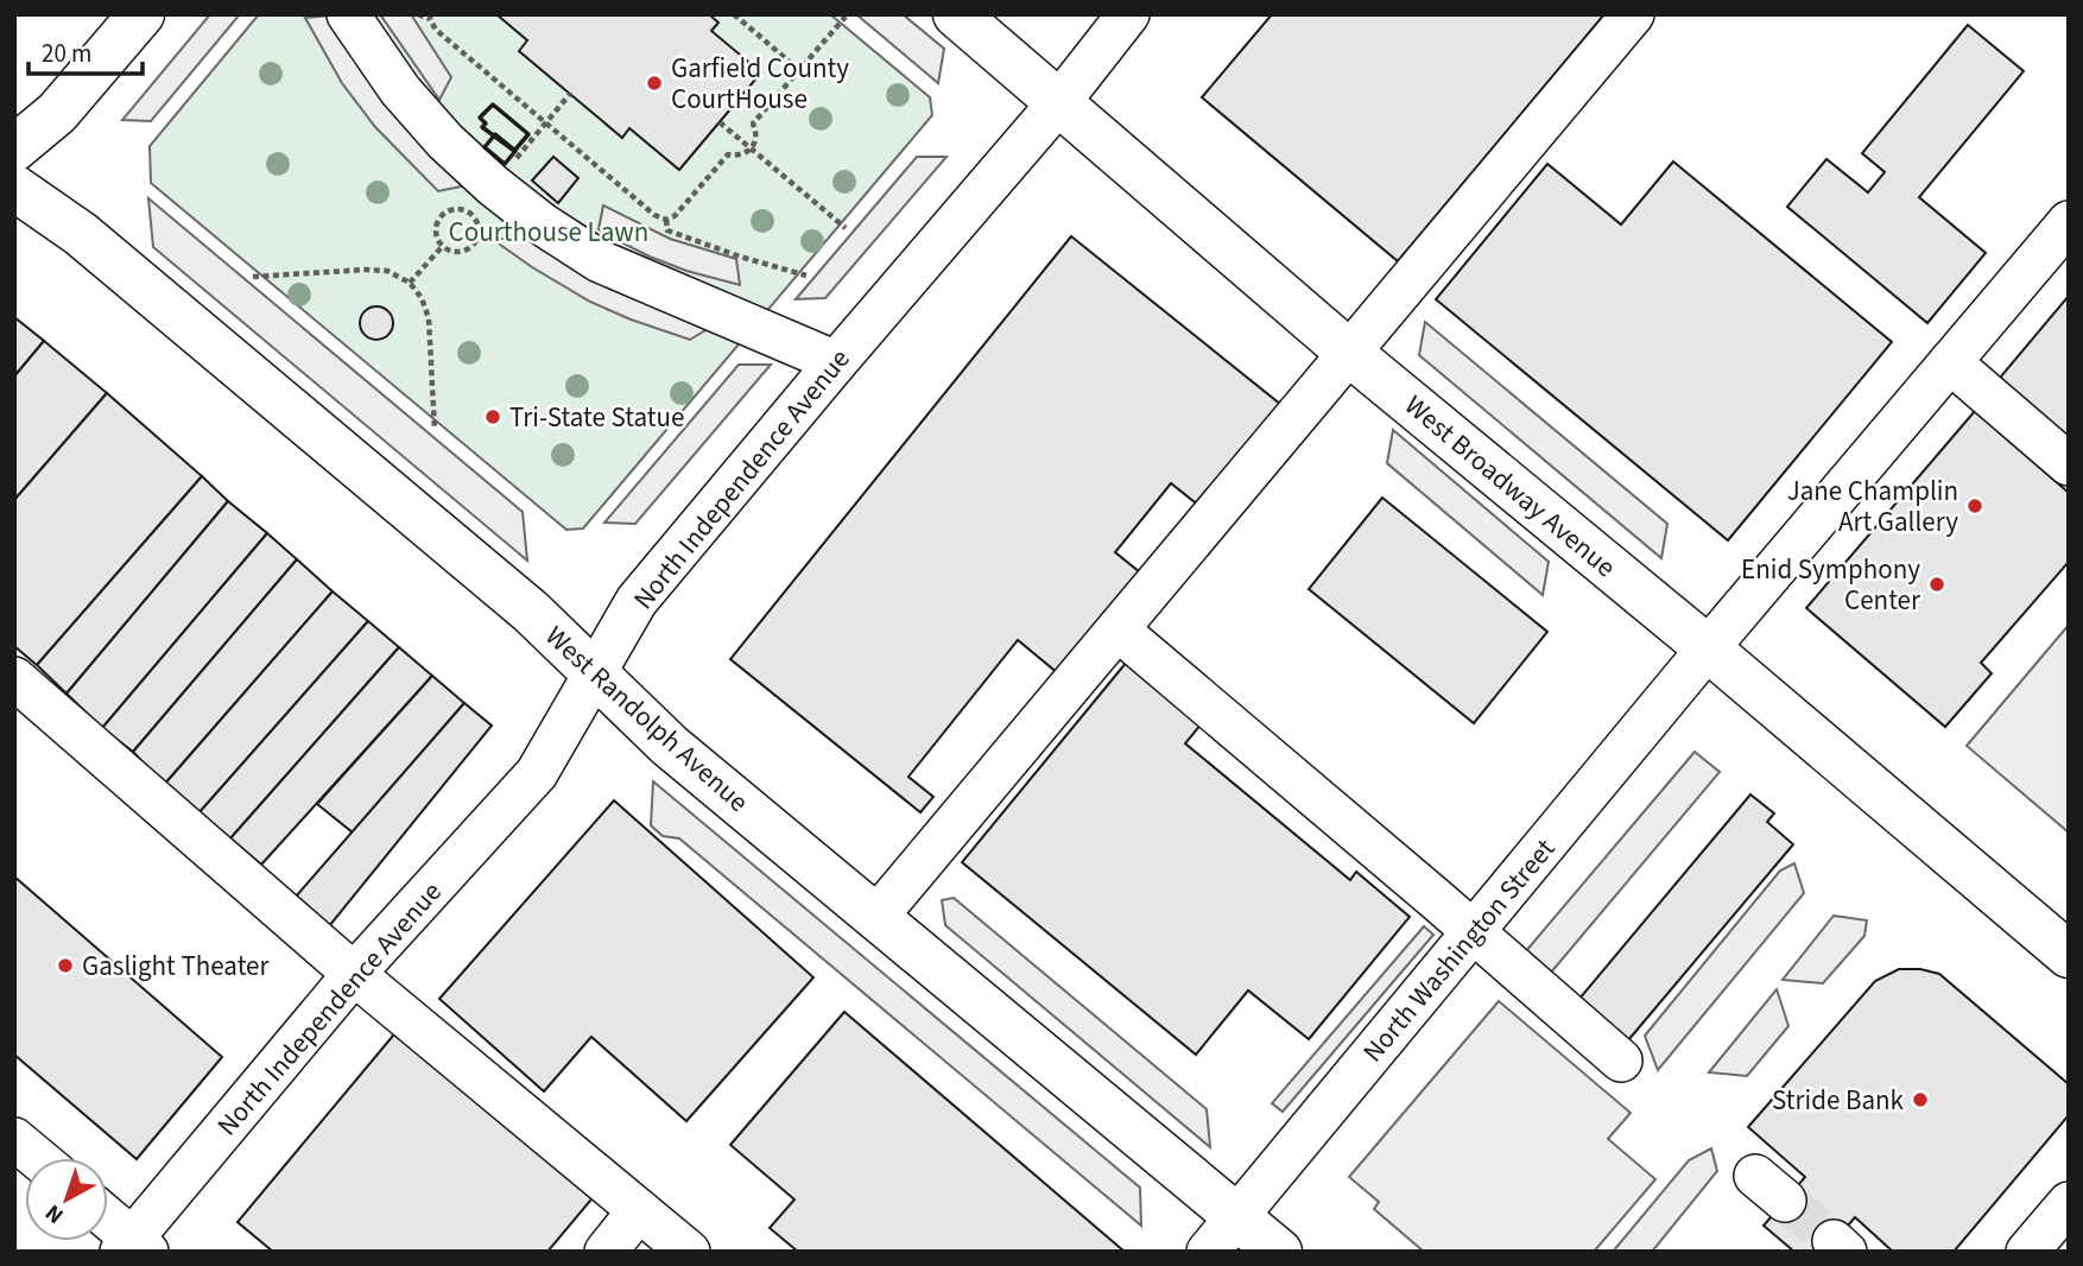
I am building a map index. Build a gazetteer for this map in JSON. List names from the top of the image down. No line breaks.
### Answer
{"streets":{"main road":["West Broadway Avenue","West Randolph Avenue"],"street":["North Independence Avenue","North Washington Street"]},"crossings":[["North Independence Avenue","West Broadway Avenue"],["North Independence Avenue","West Randolph Avenue"],["West Broadway Avenue","North Washington Street"],["West Randolph Avenue","North Washington Street"]],"parks":["Courthouse Lawn"],"places":["Garfield County CourtHouse","Tri-State Statue","Jane Champlin Art Gallery","Enid Symphony Center","Gaslight Theater","Stride Bank"],"scale_bar":"20 m","north":"bottom left"}
